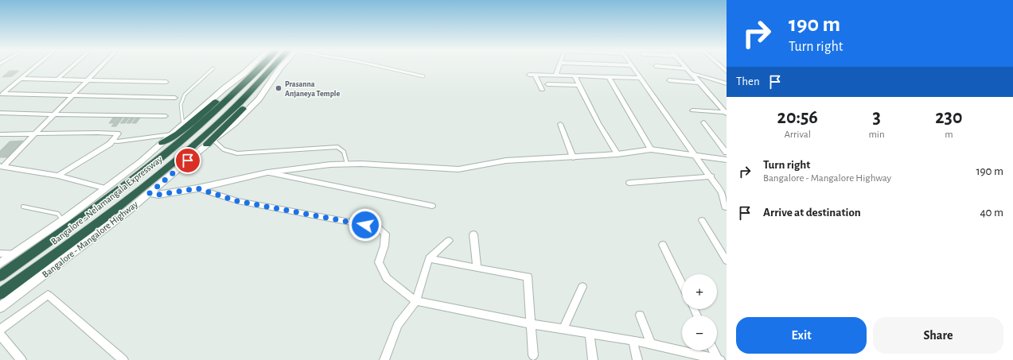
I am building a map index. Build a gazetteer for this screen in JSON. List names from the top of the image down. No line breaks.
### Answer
{"streets":{"highway":["Bangalore - Nelamangala Expressway"],"street":["Bangalore - Mangalore Highway"]},"places":["Prasanna Anjaneya Temple"],"page":{"turn":["190 m","Turn right"],"then":"Then","eta":["20:56","Arrival","3","min","230","m"],"list":[{"name":"Turn right","note":"Bangalore - Mangalore Highway","value":"190 m"},{"name":"Arrive at destination","value":"40 m"}],"map_buttons":["+","−"],"buttons":["Exit","Share"]}}
